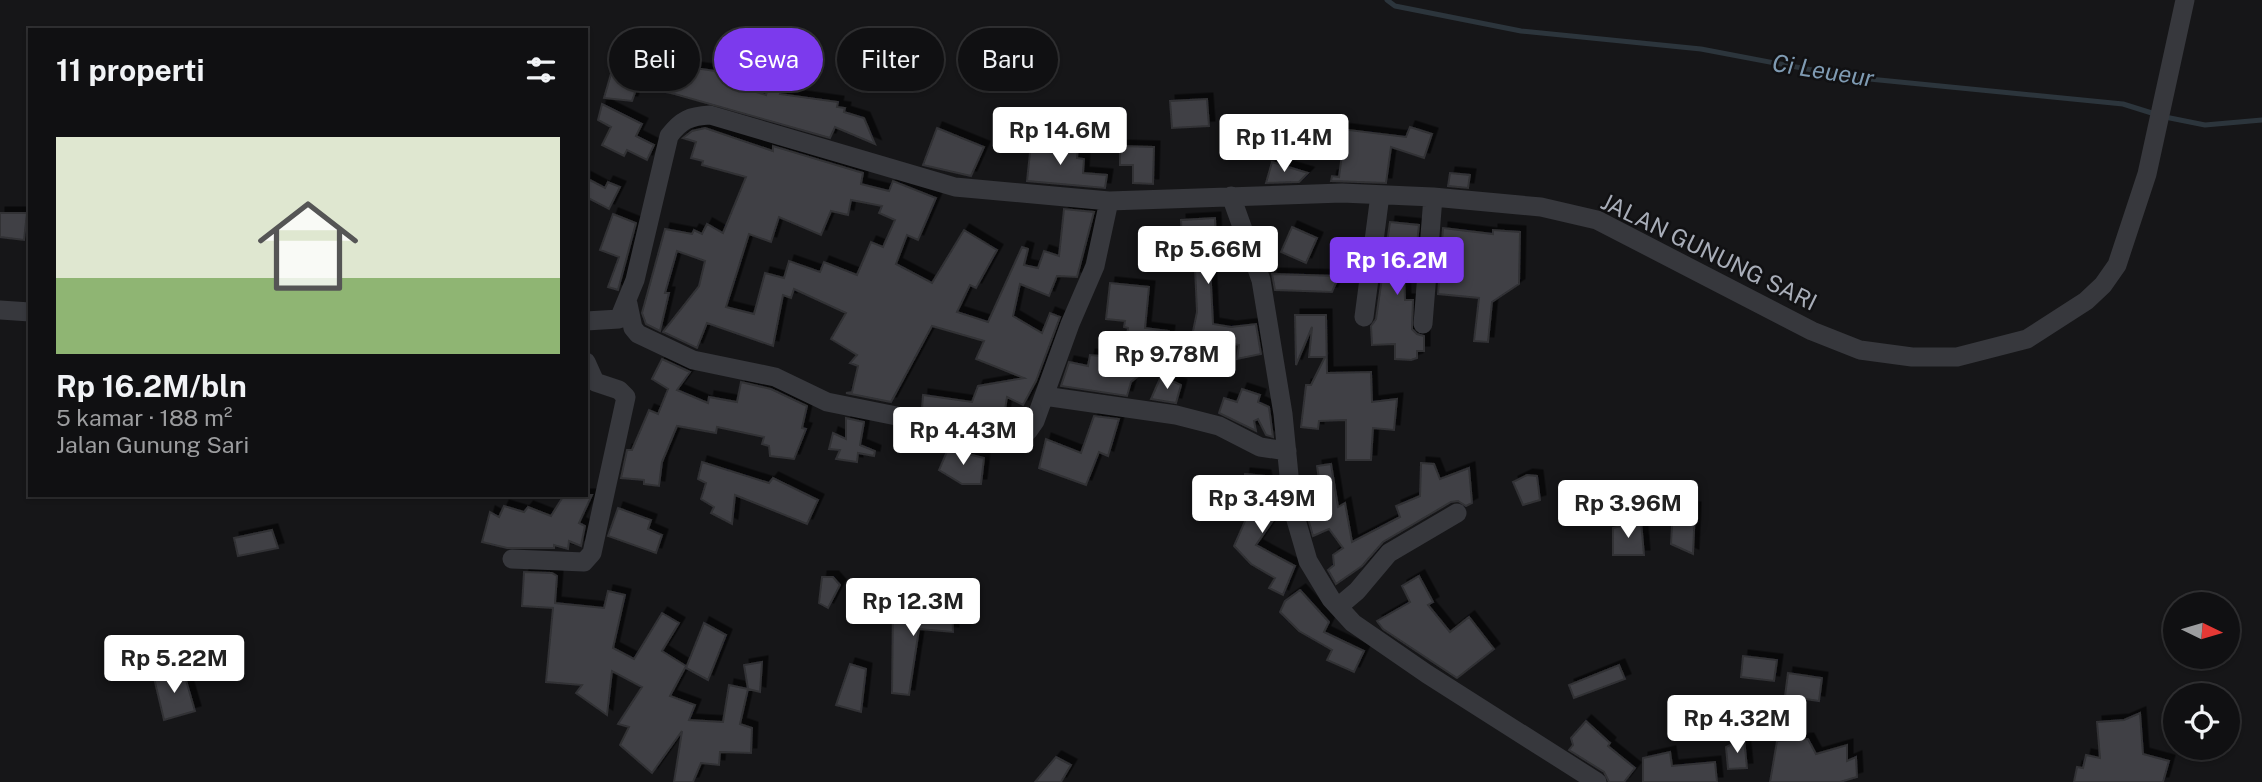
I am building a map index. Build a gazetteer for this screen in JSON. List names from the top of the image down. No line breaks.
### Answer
{"streets":{"street":["JALAN GUNUNG SARI"]},"water":["Ci Leueur"],"north":"right","page":{"chip":["Beli","Sewa","Filter","Baru"],"heading":"11 properti","price":["Rp 14.6M","Rp 11.4M","Rp 5.66M","Rp 16.2M","Rp 9.78M","Rp 4.43M","Rp 3.49M","Rp 3.96M","Rp 12.3M","Rp 5.22M","Rp 4.32M"],"list":[{"name":"Rp 16.2M/bln","note":"5 kamar · 188 m² · Jalan Gunung Sari"}]}}
